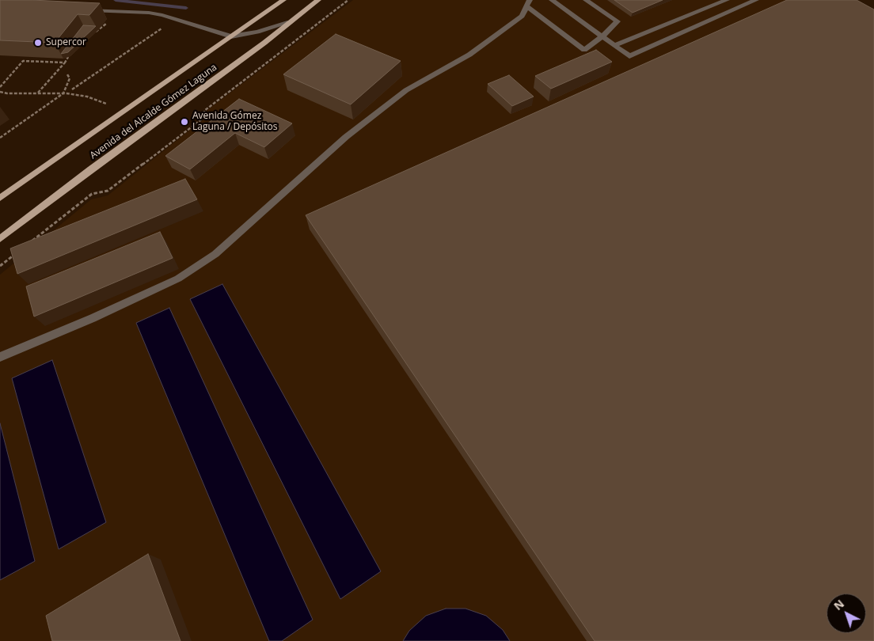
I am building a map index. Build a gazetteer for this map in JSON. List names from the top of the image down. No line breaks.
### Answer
{"streets":{"main road":["Avenida del Alcalde Gómez Laguna"]},"places":["Supercor","Avenida Gómez Laguna / Depósitos"],"north":"top left"}
